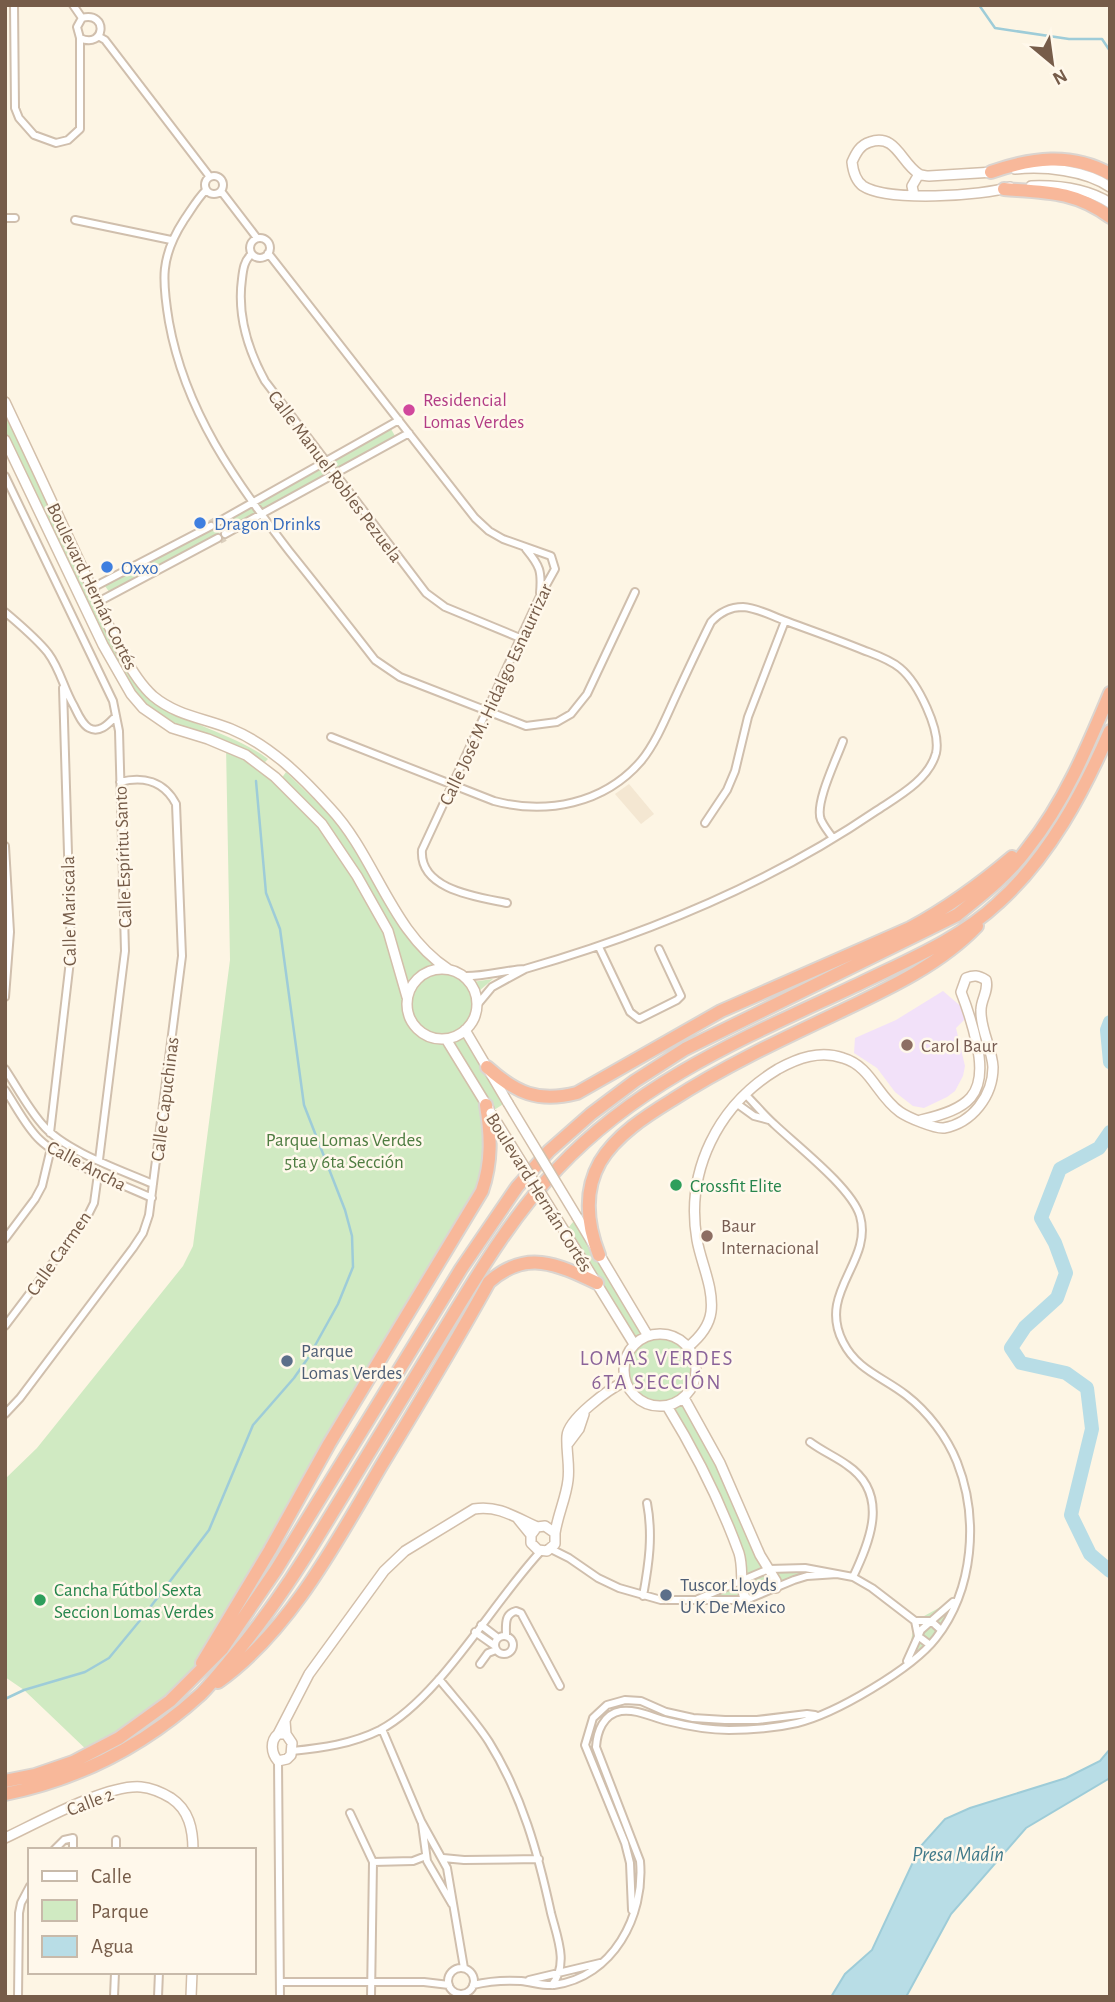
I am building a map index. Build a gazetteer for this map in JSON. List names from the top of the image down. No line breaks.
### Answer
{"streets":{"main road":["Boulevard Hernán Cortés","Calle 2"],"street":["Calle Manuel Robles Pezuela","Calle José M. Hidalgo Esnaurrizar","Calle Espíritu Santo","Calle Mariscala","Calle Capuchinas","Calle Ancha","Calle Carmen"]},"crossings":[["Calle Manuel Robles Pezuela","Calle José M. Hidalgo Esnaurrizar"],["Calle Espíritu Santo","Calle Capuchinas"],["Calle Espíritu Santo","Calle Ancha"],["Calle Mariscala","Calle Ancha"],["Calle Capuchinas","Calle Ancha"],["Calle Ancha","Calle Carmen"]],"districts":["LOMAS VERDES 6TA SECCIÓN"],"water":["Presa Madín"],"parks":["Parque Lomas Verdes 5ta y 6ta Sección"],"places":["Residencial Lomas Verdes","Dragon Drinks","Oxxo","Carol Baur","Crossfit Elite","Baur Internacional","Parque Lomas Verdes","Tuscor Lloyds U K De Mexico","Cancha Fútbol Sexta Seccion Lomas Verdes"],"legend":["Calle","Parque","Agua"],"north":"bottom right"}
